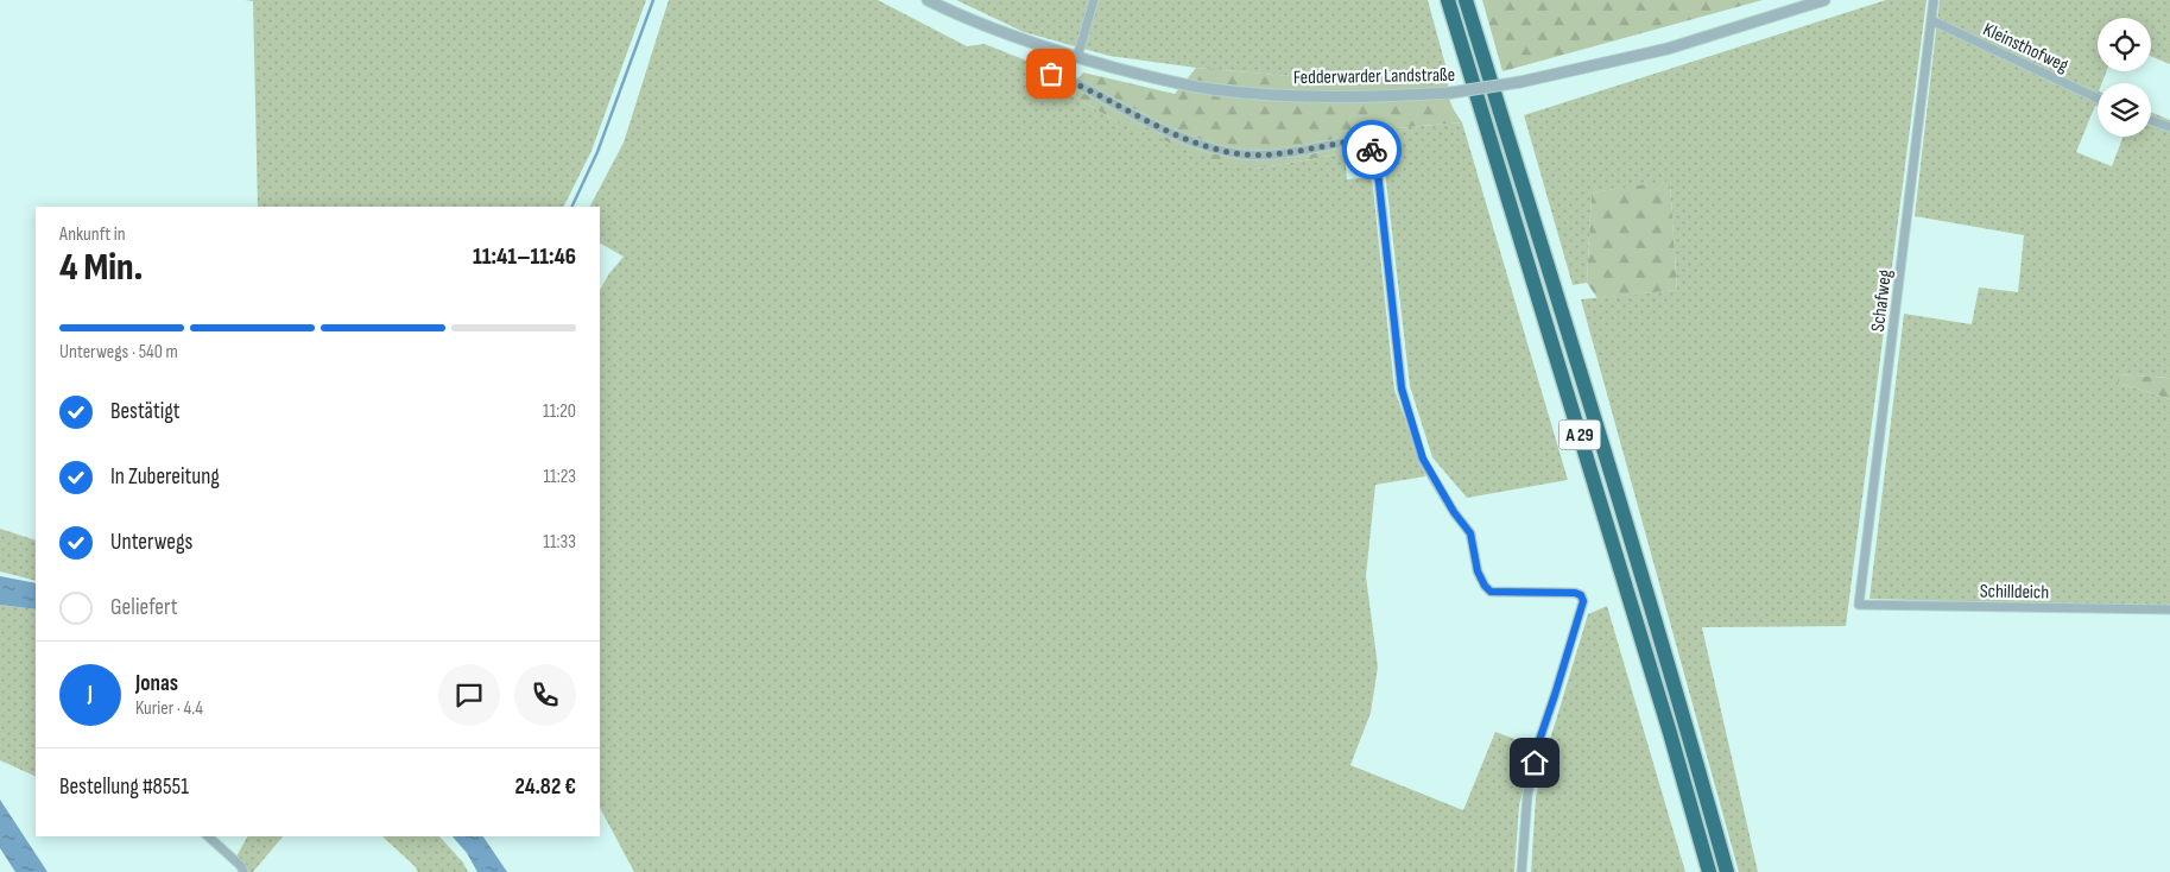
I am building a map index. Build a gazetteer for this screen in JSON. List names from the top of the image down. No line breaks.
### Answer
{"streets":{"highway":["A 29"],"street":["Kleinsthofweg","Fedderwarder Landstraße","Schafweg","Schilldeich"]},"crossings":[["Kleinsthofweg","Schafweg"],["Schafweg","Schilldeich"]],"page":{"heading":["4 Min.","Ankunft in","11:41–11:46"],"panel":["Jonas","Kurier · 4.4","Bestellung #8551","24.82 €"],"bar":"Unterwegs · 540 m","list":[["Bestätigt","11:20"],["In Zubereitung","11:23"],["Unterwegs","11:33"],"Geliefert"],"round":"J"}}
